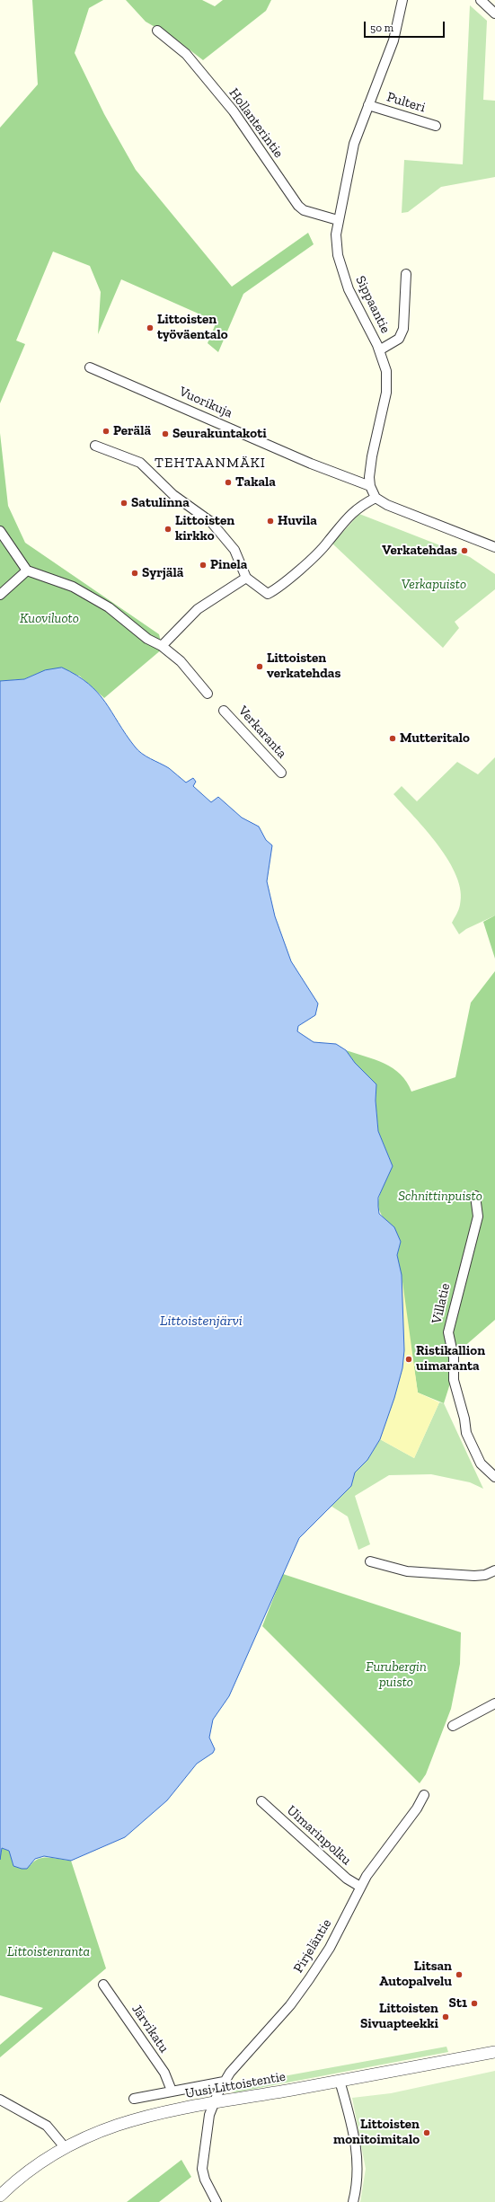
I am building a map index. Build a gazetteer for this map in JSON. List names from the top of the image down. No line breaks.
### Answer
{"streets":{"street":["Pulteri","Hollanterintie","Sippaantie","Vuorikuja","Verkaranta","Villatie","Uimarinpolku","Pirjeläntie","Järvikatu","Uusi Littoistentie"]},"crossings":[["Pulteri","Sippaantie"],["Hollanterintie","Sippaantie"],["Sippaantie","Vuorikuja"],["Uimarinpolku","Pirjeläntie"],["Pirjeläntie","Uusi Littoistentie"]],"districts":["TEHTAANMÄKI"],"water":["Littoistenjärvi"],"parks":["Verkapuisto","Kuoviluoto","Schnittinpuisto","Furubergin puisto","Littoistenranta"],"places":["Littoisten työväentalo","Perälä","Seurakuntakoti","Takala","Satulinna","Huvila","Littoisten kirkko","Verkatehdas","Pinela","Syrjälä","Littoisten verkatehdas","Mutteritalo","Ristikallion uimaranta","Litsan Autopalvelu","St1","Littoisten Sivuapteekki","Littoisten monitoimitalo"],"scale_bar":"50 m"}
